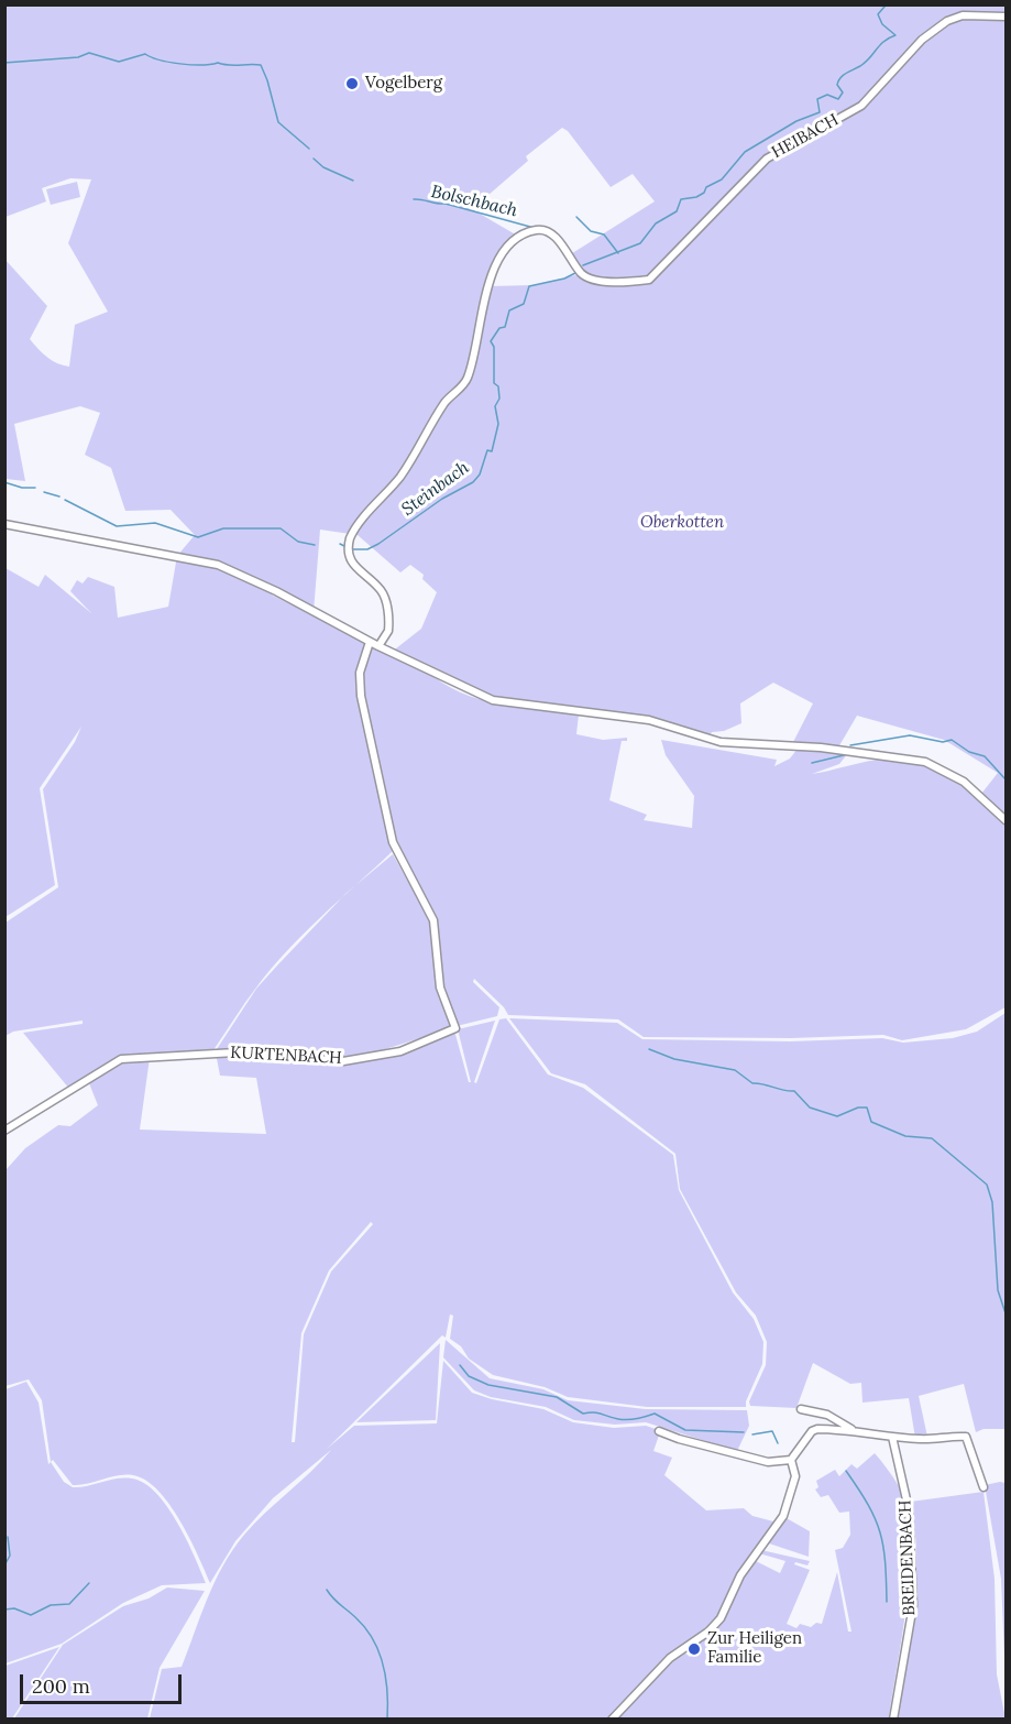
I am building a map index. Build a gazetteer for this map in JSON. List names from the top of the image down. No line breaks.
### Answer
{"streets":{"street":["HEIBACH","KURTENBACH","BREIDENBACH"]},"water":["Bolschbach","Steinbach"],"parks":["Oberkotten"],"places":["Vogelberg","Zur Heiligen Familie"],"scale_bar":"200 m"}
